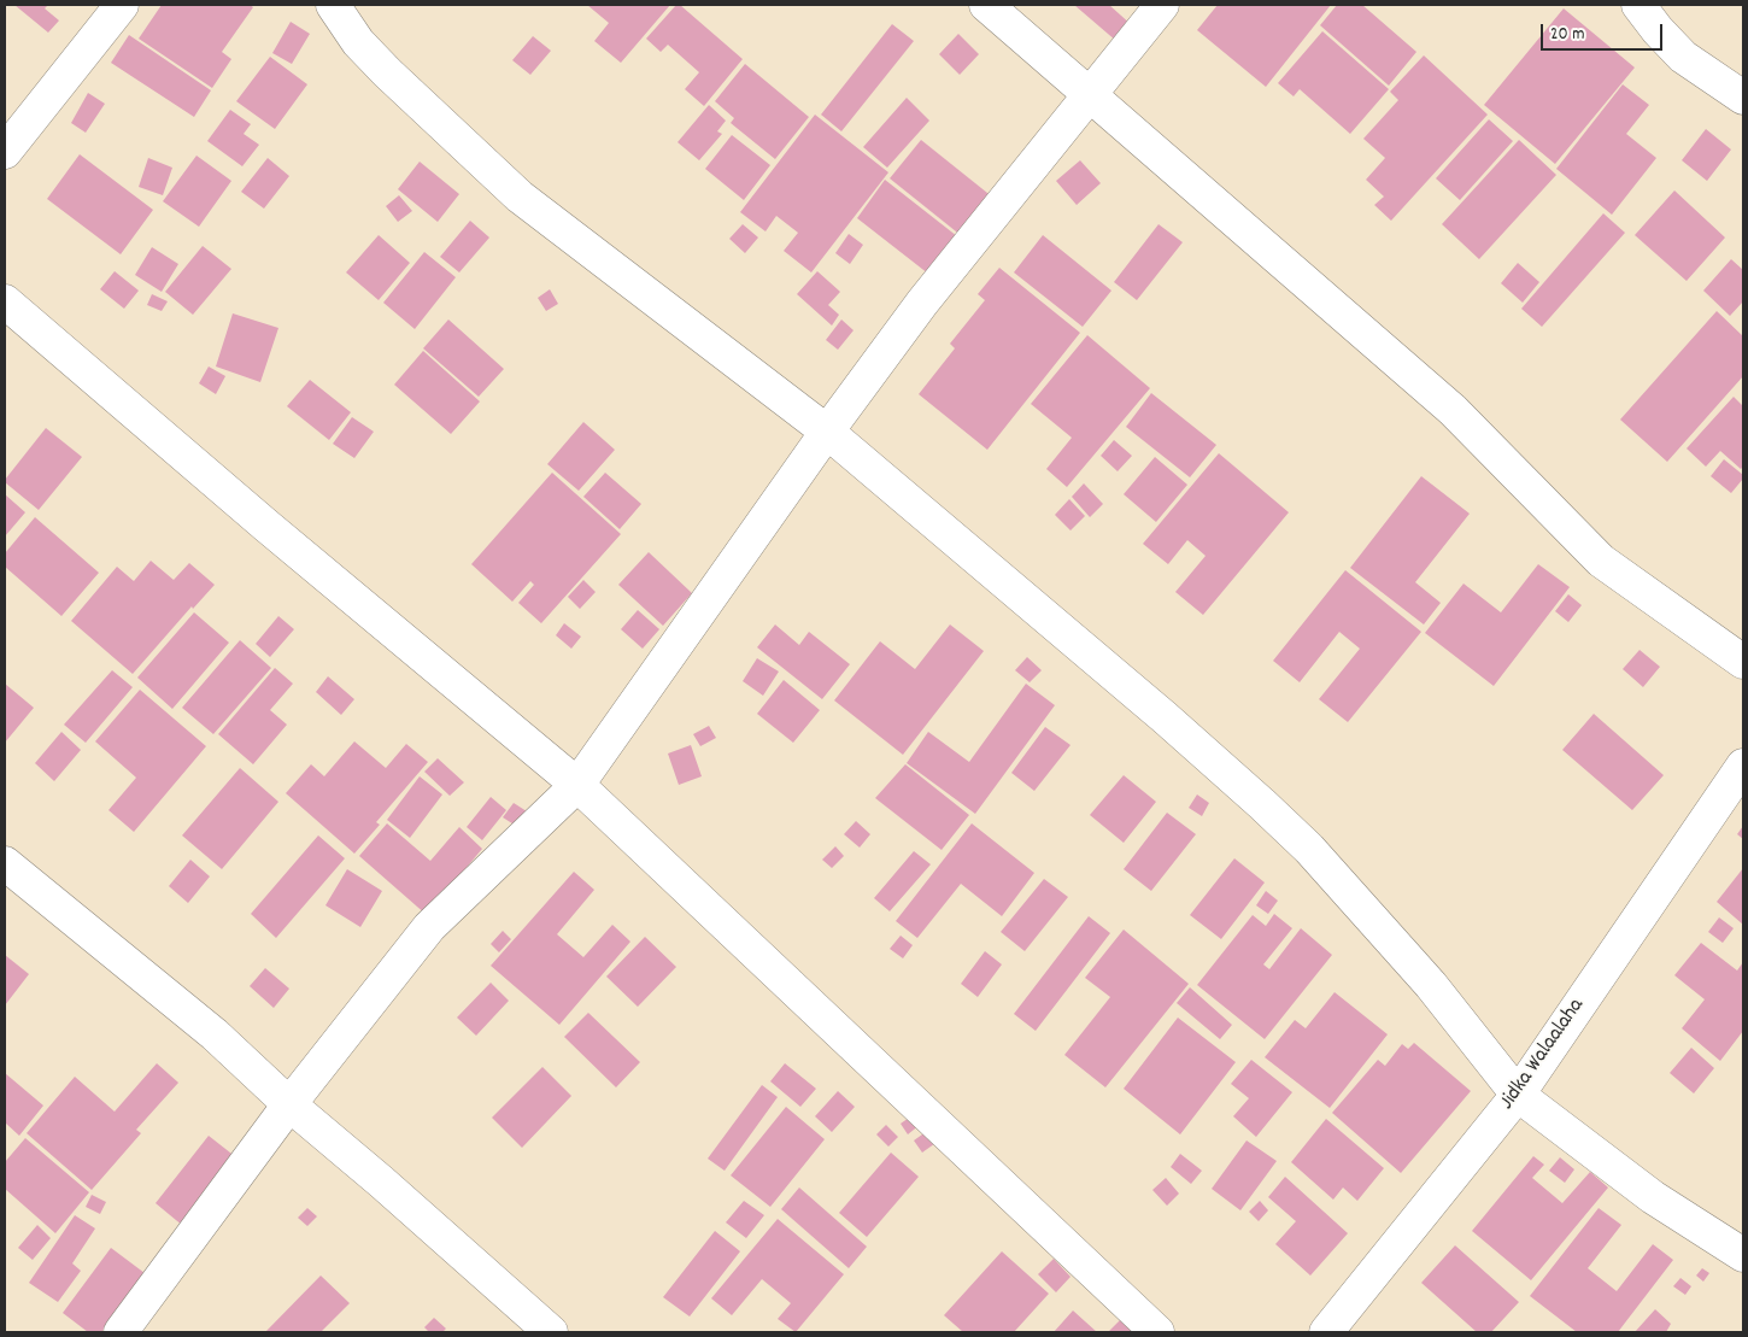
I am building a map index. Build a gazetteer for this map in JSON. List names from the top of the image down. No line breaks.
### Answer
{"streets":{"street":["Jidka Walaalaha"]},"scale_bar":"20 m"}
